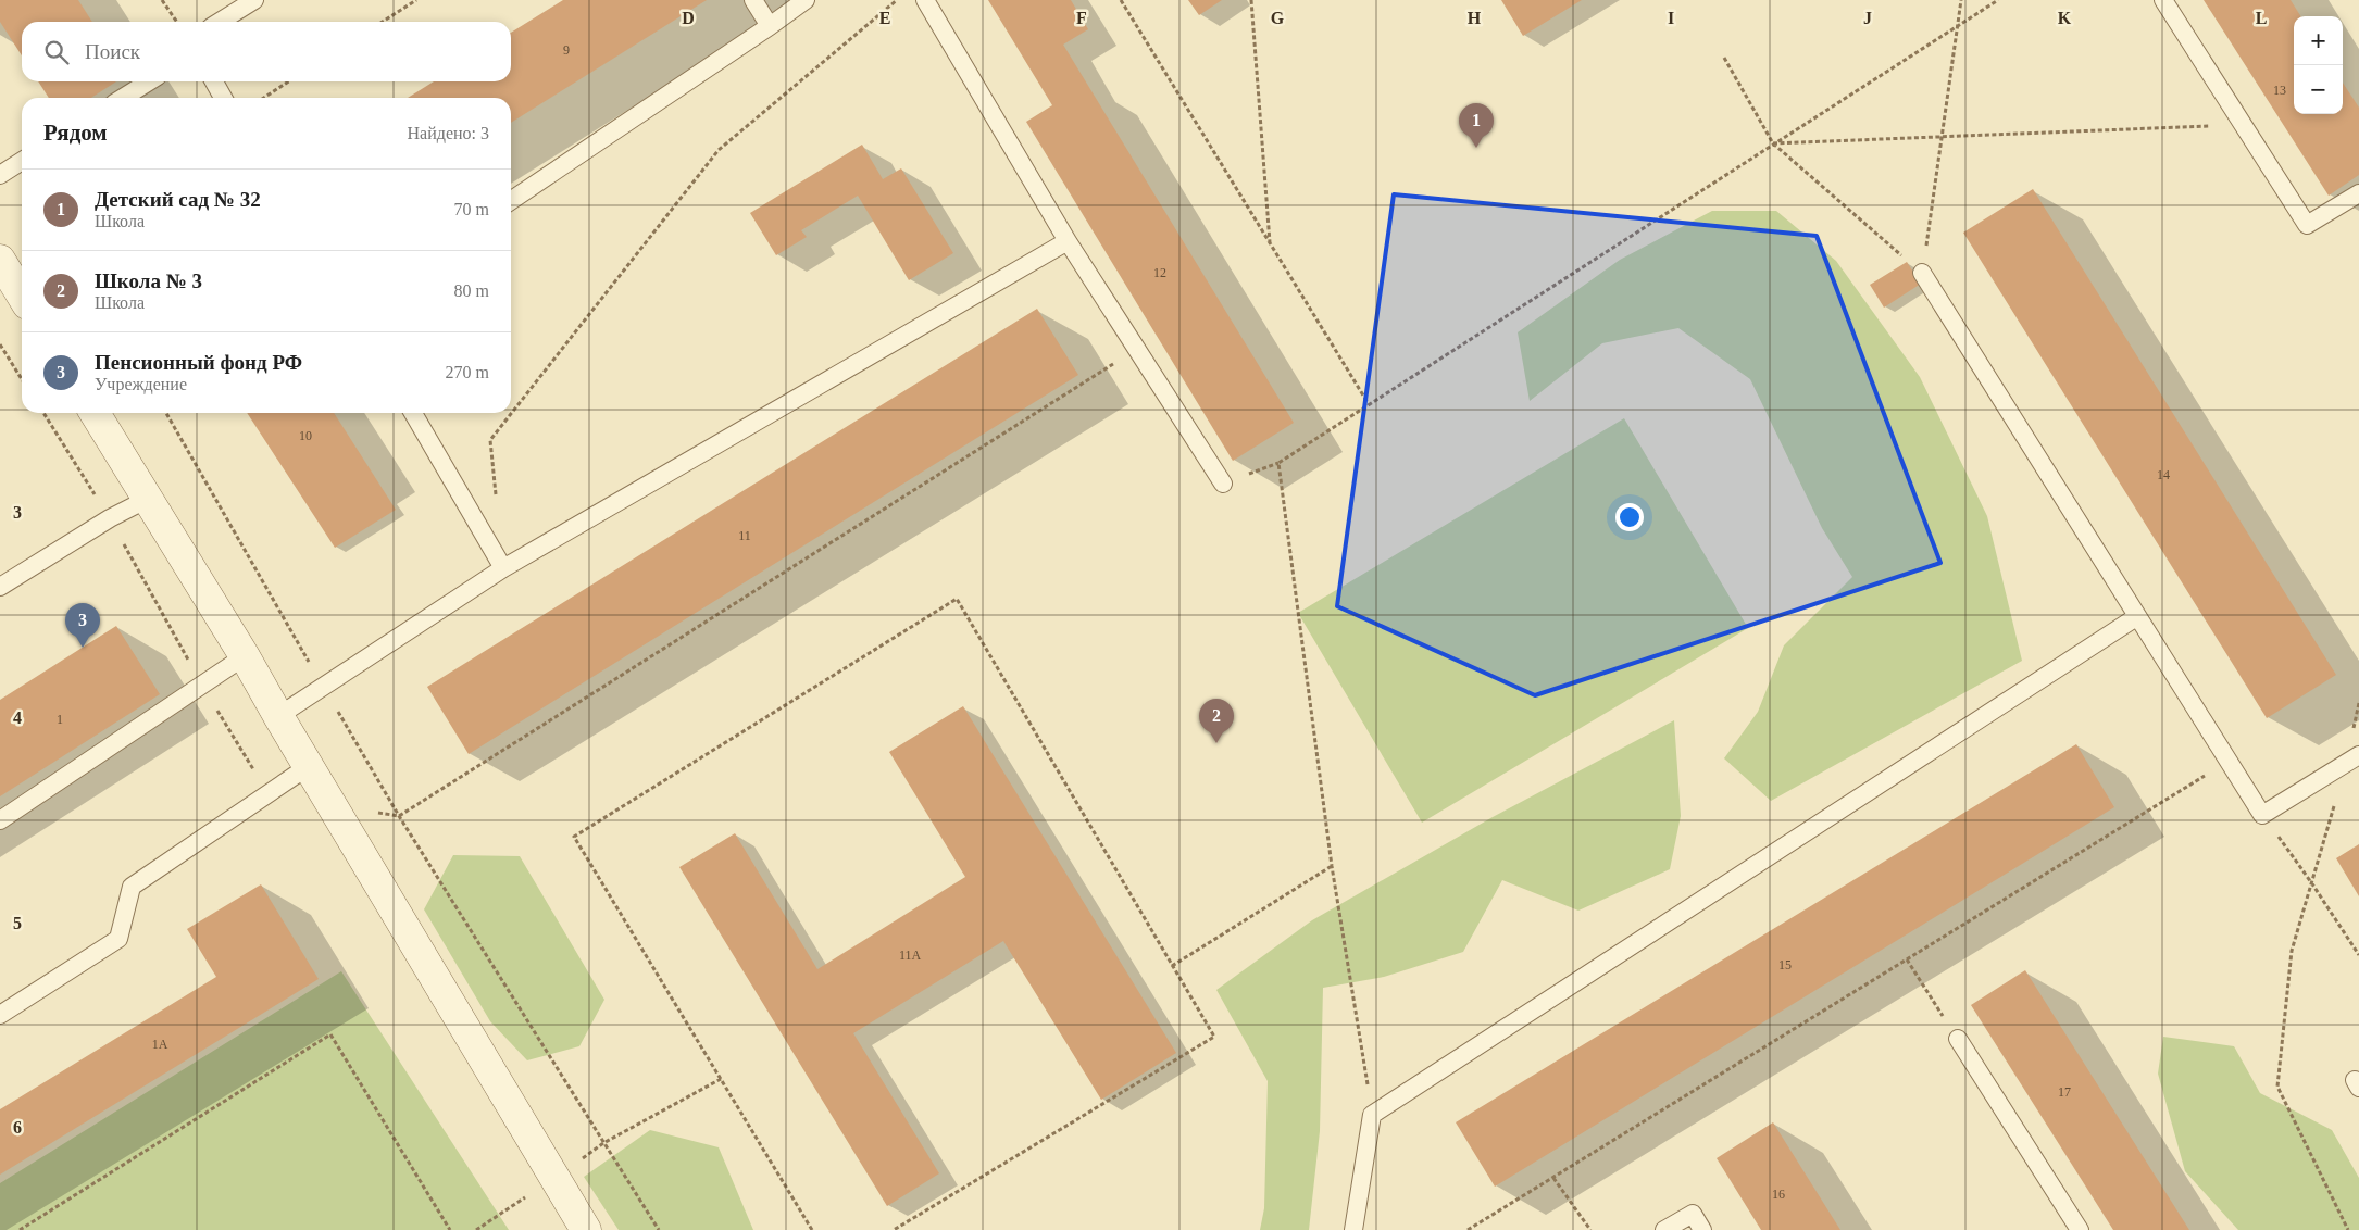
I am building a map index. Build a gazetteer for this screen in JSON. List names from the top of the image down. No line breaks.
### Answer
{"house_numbers":["9","13","12","10","14","11","1","11А","15","1А","17","16"],"page":{"map_buttons":["+","−"],"search":"Поиск","heading":["Рядом","Найдено: 3"],"pins":["1","3","2"],"list":[{"mark":"1","name":"Детский сад № 32","note":"Школа","value":"70 m"},{"mark":"2","name":"Школа № 3","note":"Школа","value":"80 m"},{"mark":"3","name":"Пенсионный фонд РФ","note":"Учреждение","value":"270 m"}]},"grid":{"columns":["D","E","F","G","H","I","J","K","L"],"rows":["3","4","5","6"]}}
